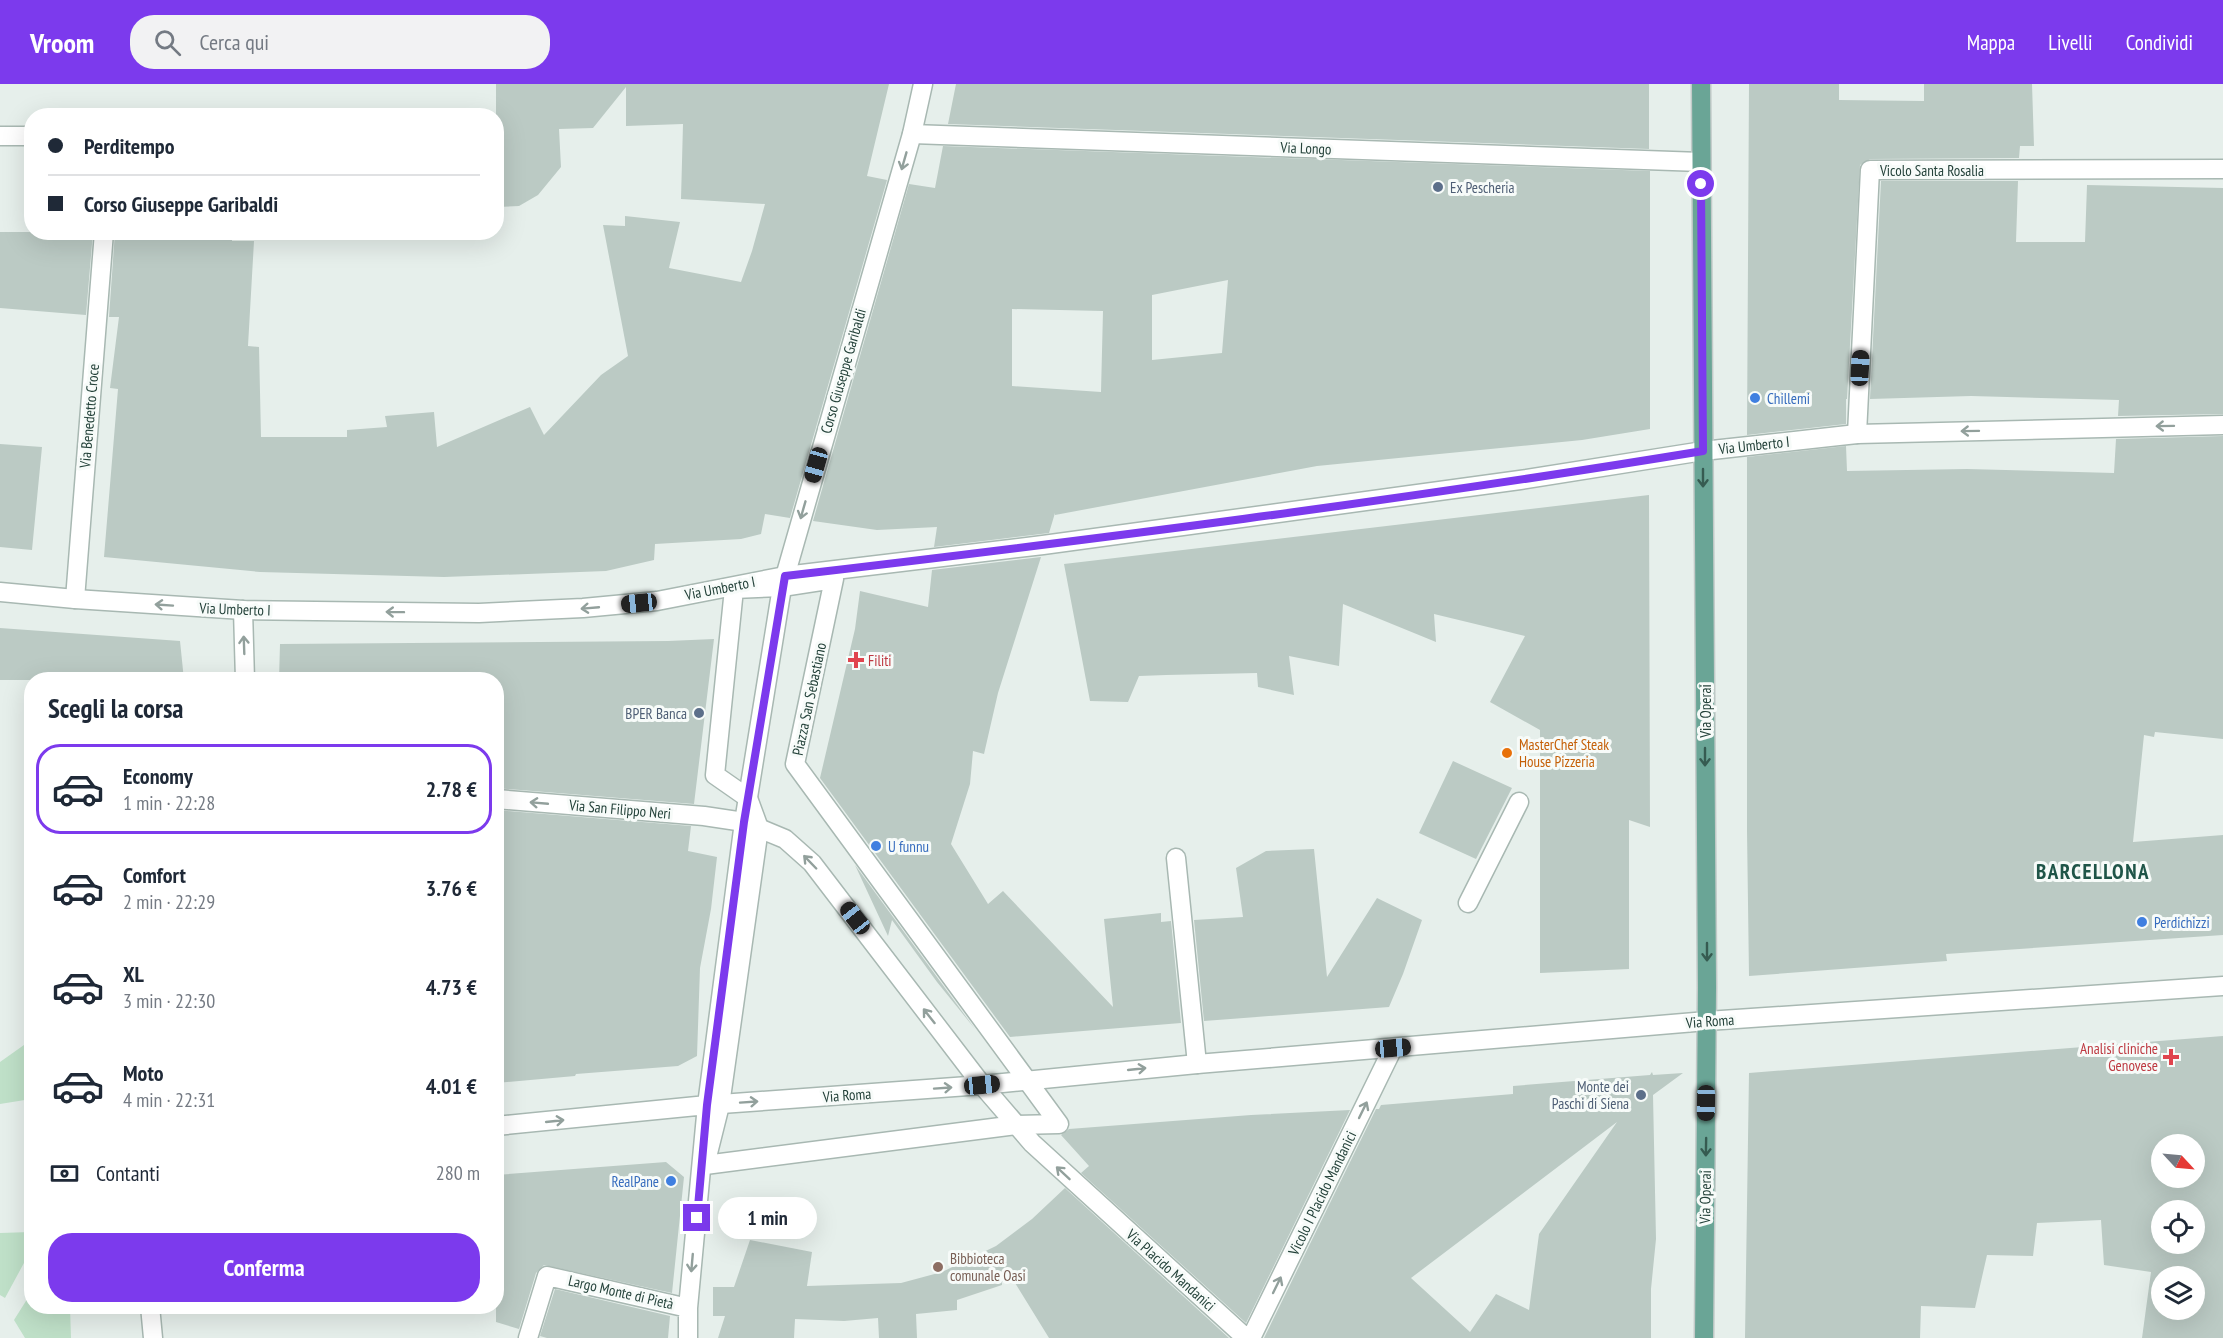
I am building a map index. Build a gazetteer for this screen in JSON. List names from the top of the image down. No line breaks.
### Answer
{"streets":{"main road":["Via Operai"],"street":["Via Longo","Vicolo Santa Rosalia","Corso Giuseppe Garibaldi","Via Benedetto Croce","Via Umberto I","Piazza San Sebastiano","Via San Filippo Neri","Via Roma","Vicolo I Placido Mandanici","Via Placido Mandanici","Largo Monte di Pietà"]},"crossings":[["Via Longo","Corso Giuseppe Garibaldi"],["Via Longo","Via Operai"],["Vicolo Santa Rosalia","Via Umberto I"],["Corso Giuseppe Garibaldi","Via Umberto I"],["Corso Giuseppe Garibaldi","Piazza San Sebastiano"],["Corso Giuseppe Garibaldi","Via San Filippo Neri"],["Corso Giuseppe Garibaldi","Via Roma"],["Corso Giuseppe Garibaldi","Largo Monte di Pietà"],["Via Benedetto Croce","Via Umberto I"],["Via Umberto I","Piazza San Sebastiano"],["Via Umberto I","Via Operai"],["Piazza San Sebastiano","Via Roma"],["Piazza San Sebastiano","Via Placido Mandanici"],["Via Operai","Via Roma"],["Via Roma","Vicolo I Placido Mandanici"]],"one_way":["Corso Giuseppe Garibaldi","Via Umberto I","Via Operai","Via San Filippo Neri","Via Roma","Vicolo I Placido Mandanici","Via Placido Mandanici"],"districts":["BARCELLONA"],"places":{"other":["Ex Pescheria","Chillemi","BPER Banca","MasterChef Steak House Pizzeria","U funnu","Perdichizzi","Monte dei Paschi di Siena","RealPane","Bibbioteca comunale Oasi"],"health":["Filiti","Analisi cliniche Genovese"]},"north":"bottom right","page":{"header":"Vroom","search":"Cerca qui","nav":["Mappa","Livelli","Condividi"],"banner":["Perditempo","Corso Giuseppe Garibaldi"],"heading":"Scegli la corsa","list":[{"name":"Economy","note":"1 min · 22:28","value":"2.78 €"},{"name":"Comfort","note":"2 min · 22:29","value":"3.76 €"},{"name":"XL","note":"3 min · 22:30","value":"4.73 €"},{"name":"Moto","note":"4 min · 22:31","value":"4.01 €"}],"pay":["Contanti","280 m"],"bubble":"1 min","buttons":"Conferma"}}
